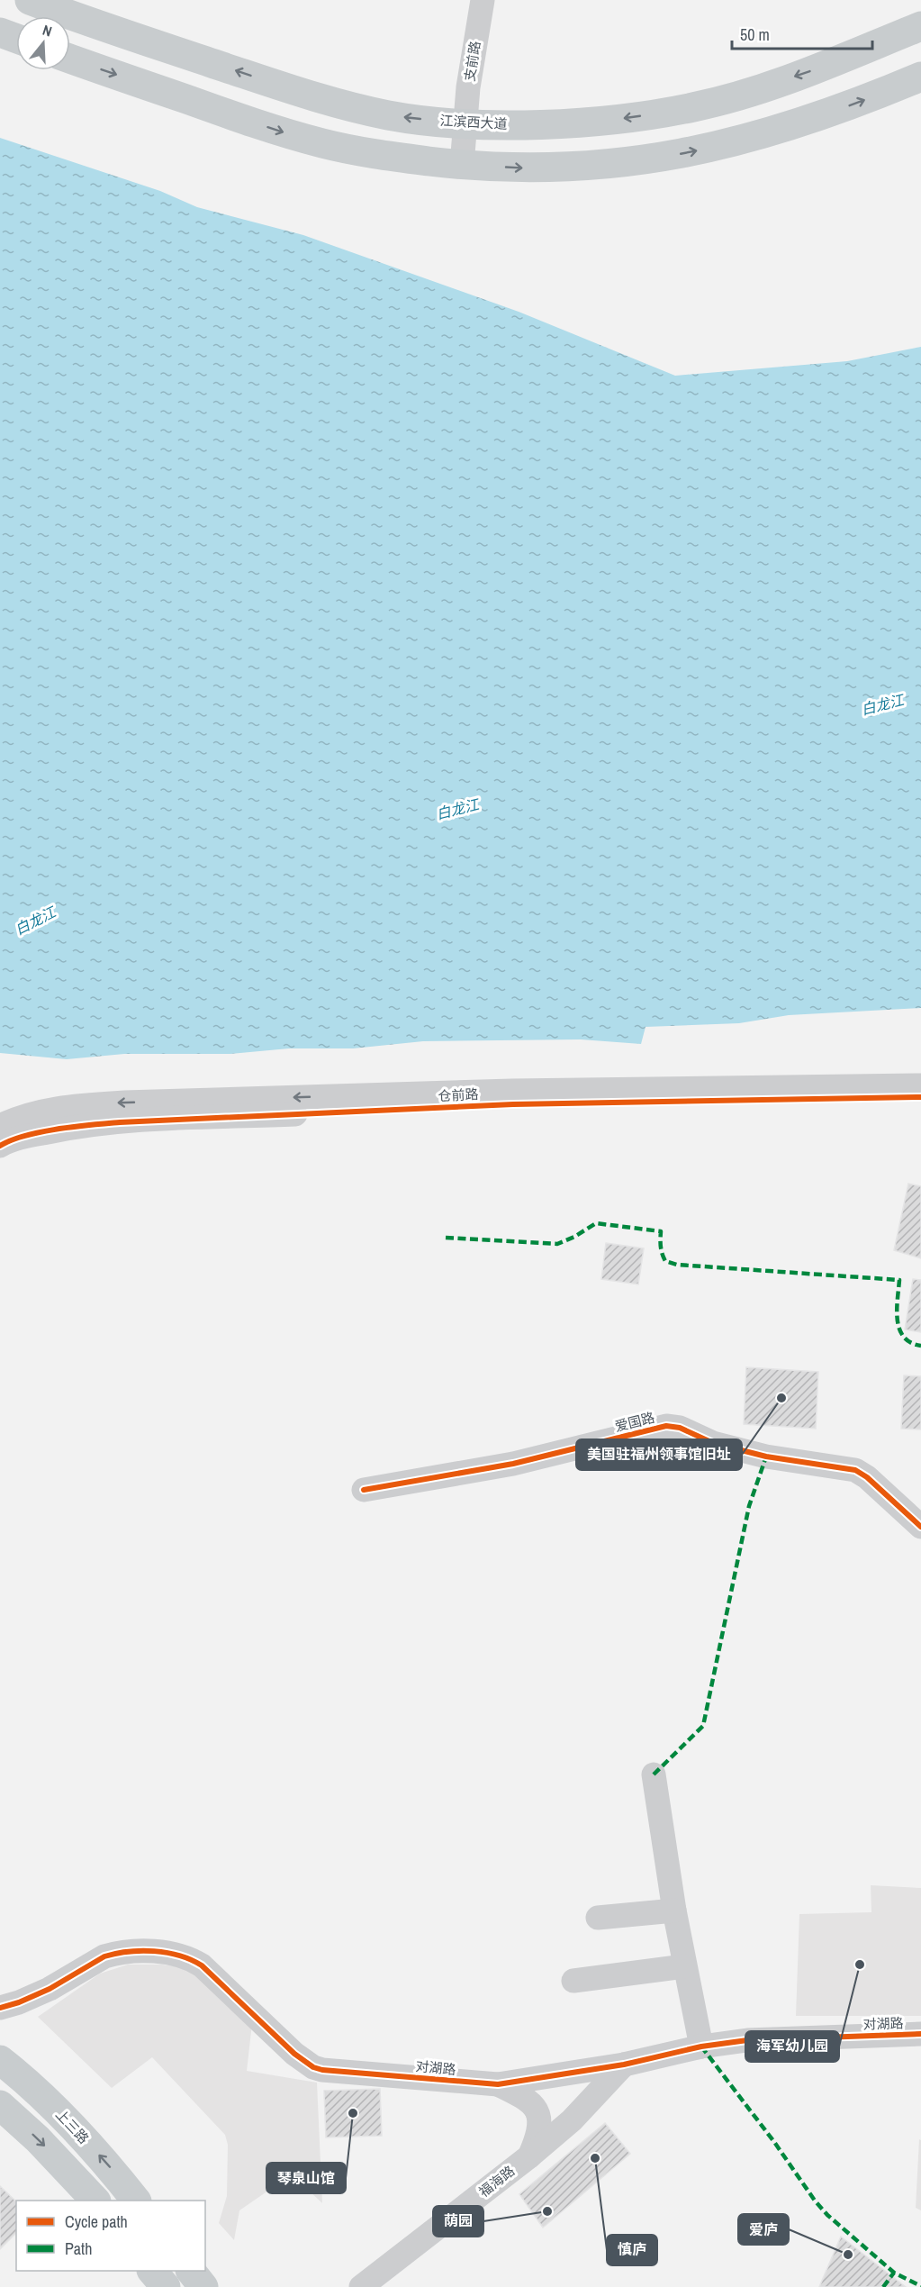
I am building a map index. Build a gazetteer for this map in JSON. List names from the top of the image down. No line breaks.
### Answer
{"streets":{"main road":["江滨西大道","上三路"],"street":["支前路","仓前路","爱国路","对湖路","福海路"]},"crossings":[["支前路","江滨西大道"],["对湖路","福海路"]],"water":["白龙江"],"places":["美国驻福州领事馆旧址","海军幼儿园","琴泉山馆","慎庐","荫园","爱庐"],"legend":["Cycle path","Path"],"scale_bar":"50 m","north":"top"}
